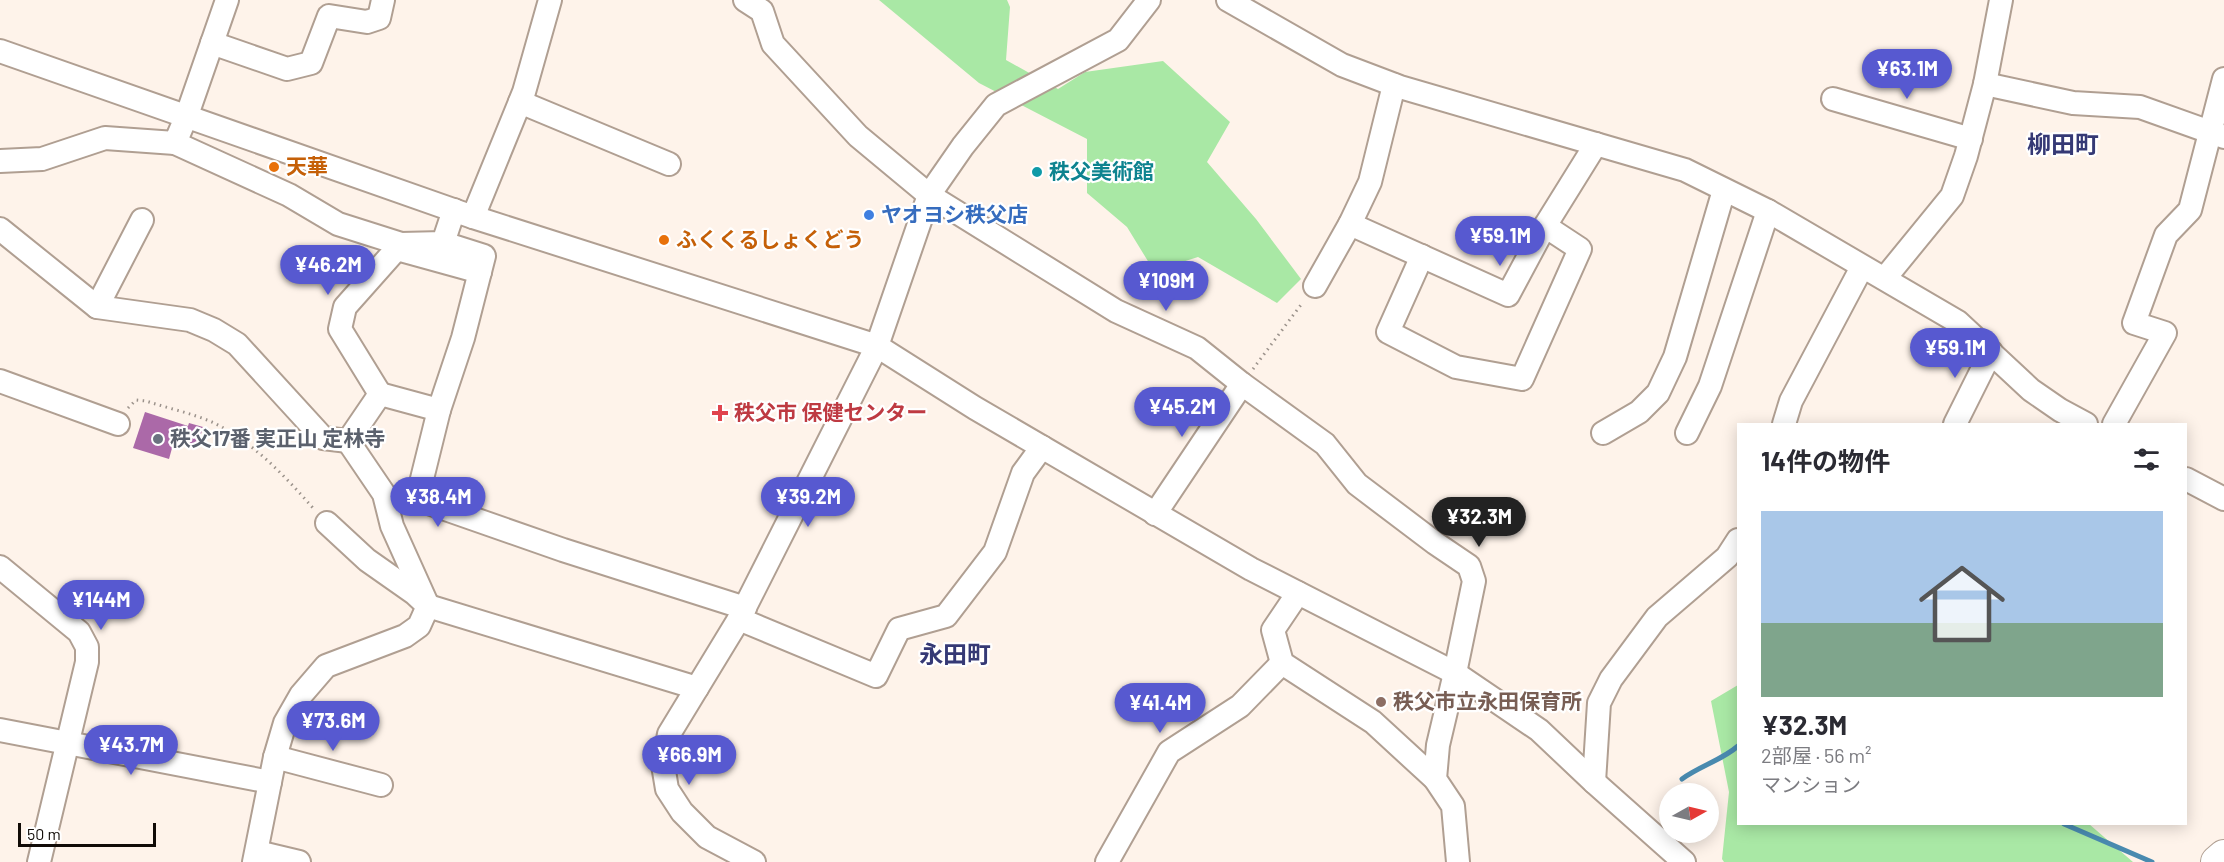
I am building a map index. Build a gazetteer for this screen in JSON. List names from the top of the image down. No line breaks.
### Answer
{"districts":["柳田町","永田町"],"places":{"other":["天華","秩父美術館","ヤオヨシ秩父店","ふくくるしょくどう","秩父17番 実正山 定林寺","秩父市立永田保育所"],"health":["秩父市 保健センター"]},"scale_bar":"50 m","north":"right","page":{"price":["¥63.1M","¥59.1M","¥46.2M","¥109M","¥59.1M","¥45.2M","¥38.4M","¥39.2M","¥32.3M","¥144M","¥41.4M","¥73.6M","¥43.7M","¥66.9M"],"heading":"14件の物件","list":[{"name":"¥32.3M","note":"2部屋 · 56 m² · マンション"}],"scale":"50 m"}}
